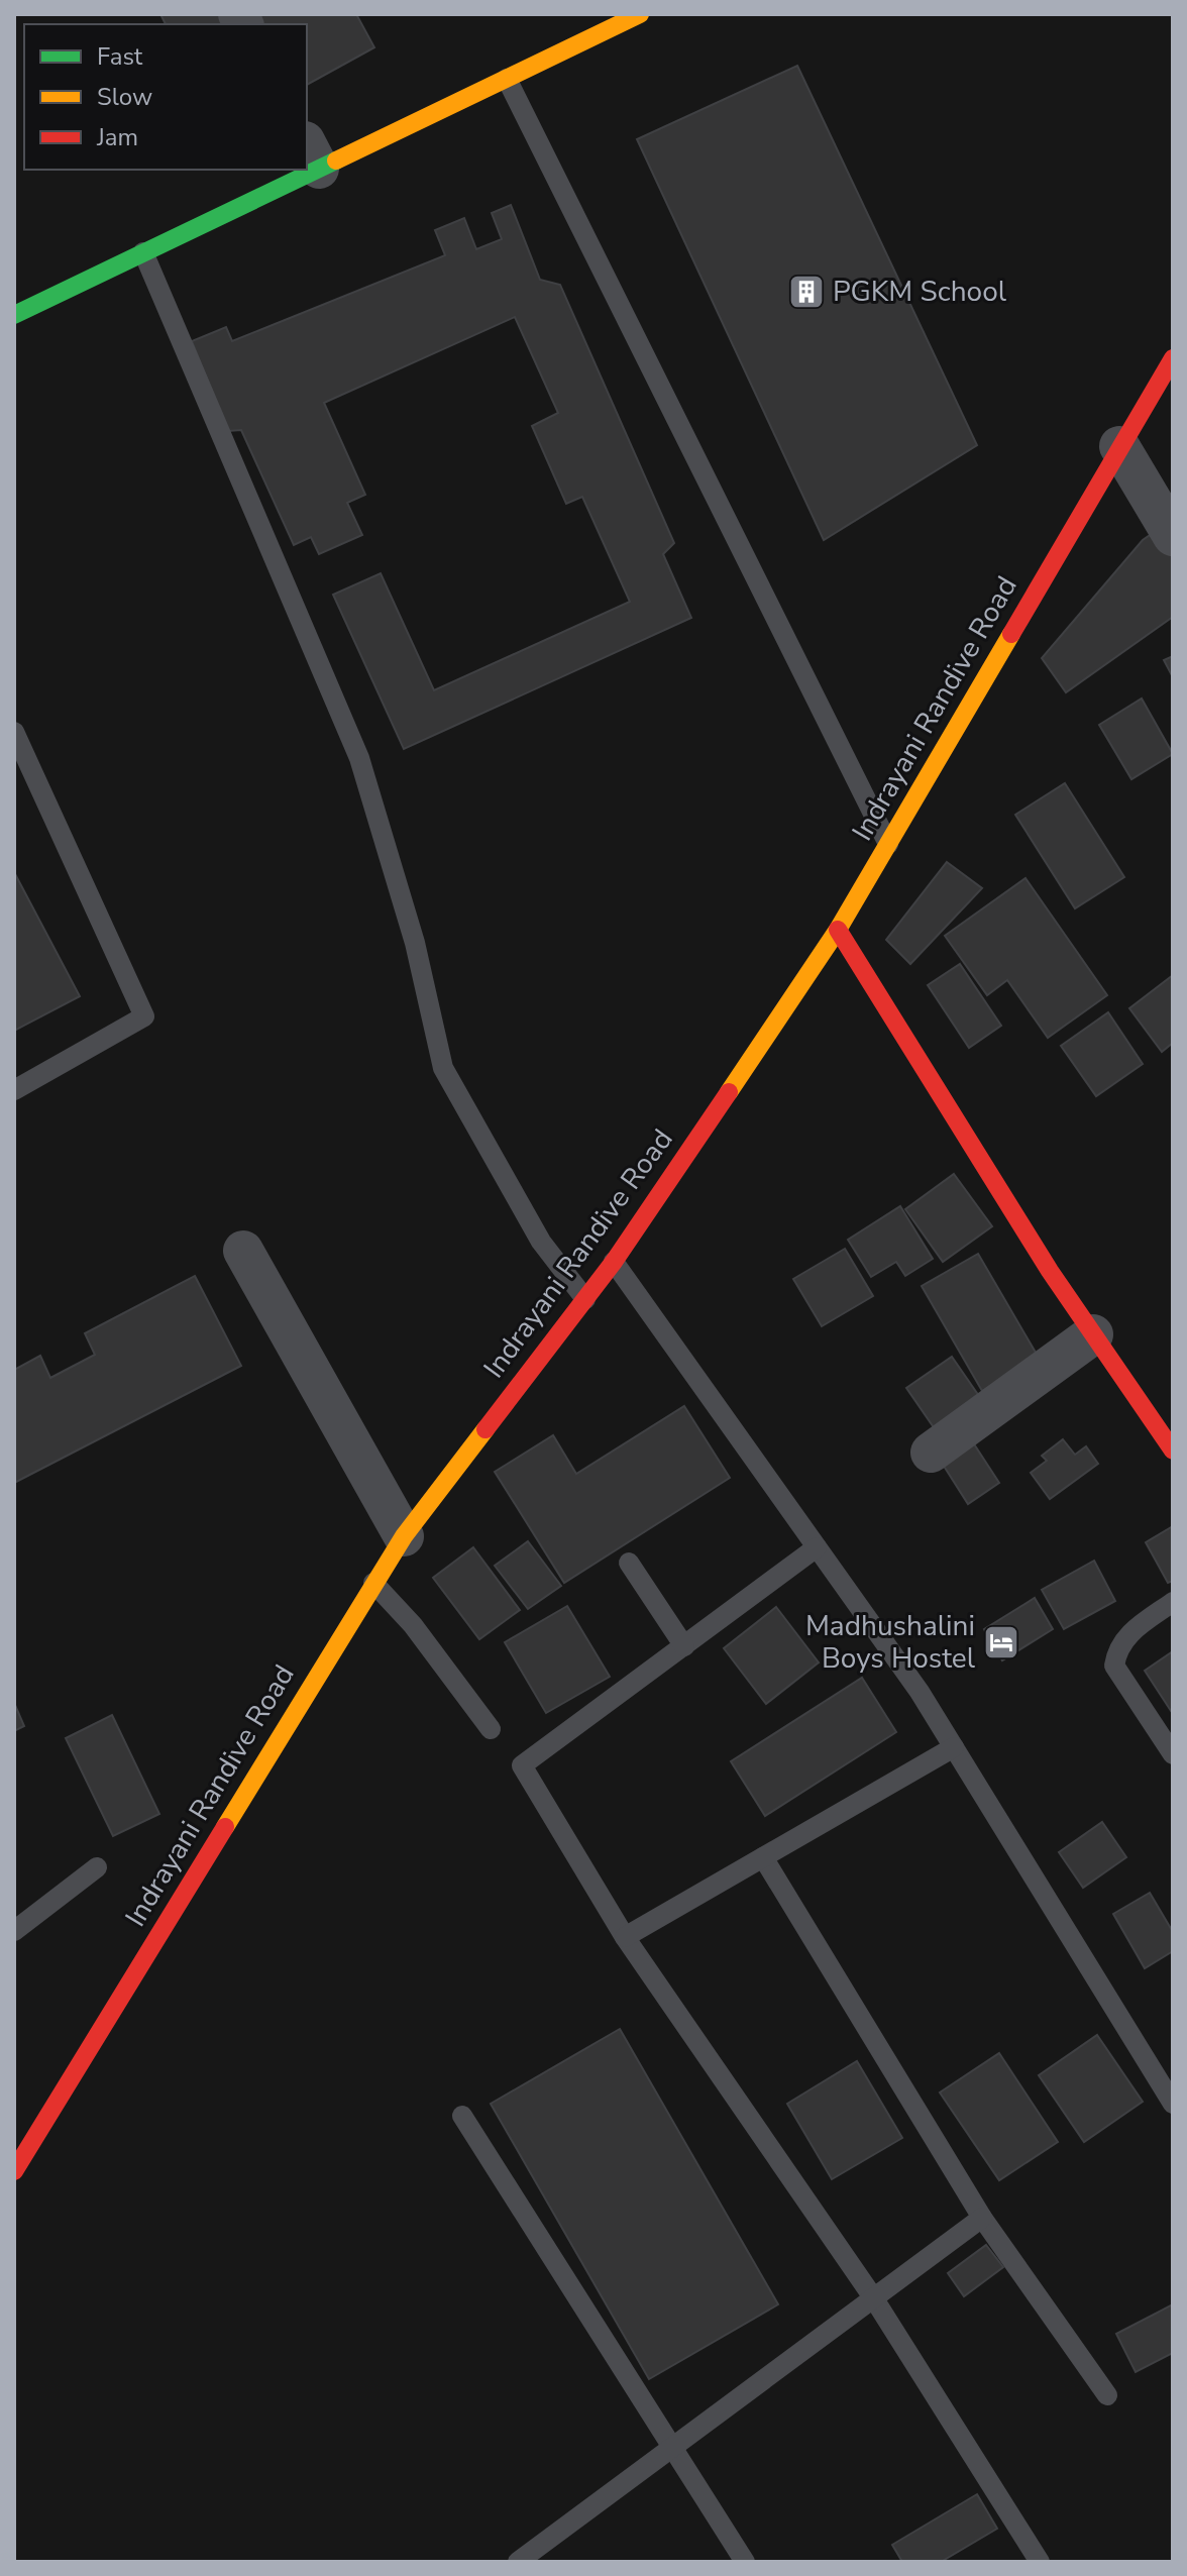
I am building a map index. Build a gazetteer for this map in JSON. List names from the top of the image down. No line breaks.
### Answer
{"streets":{"street":["Indrayani Randive Road"]},"places":{"building":["PGKM School"],"hotel":["Madhushalini Boys Hostel"]},"legend":["Fast","Slow","Jam"]}
